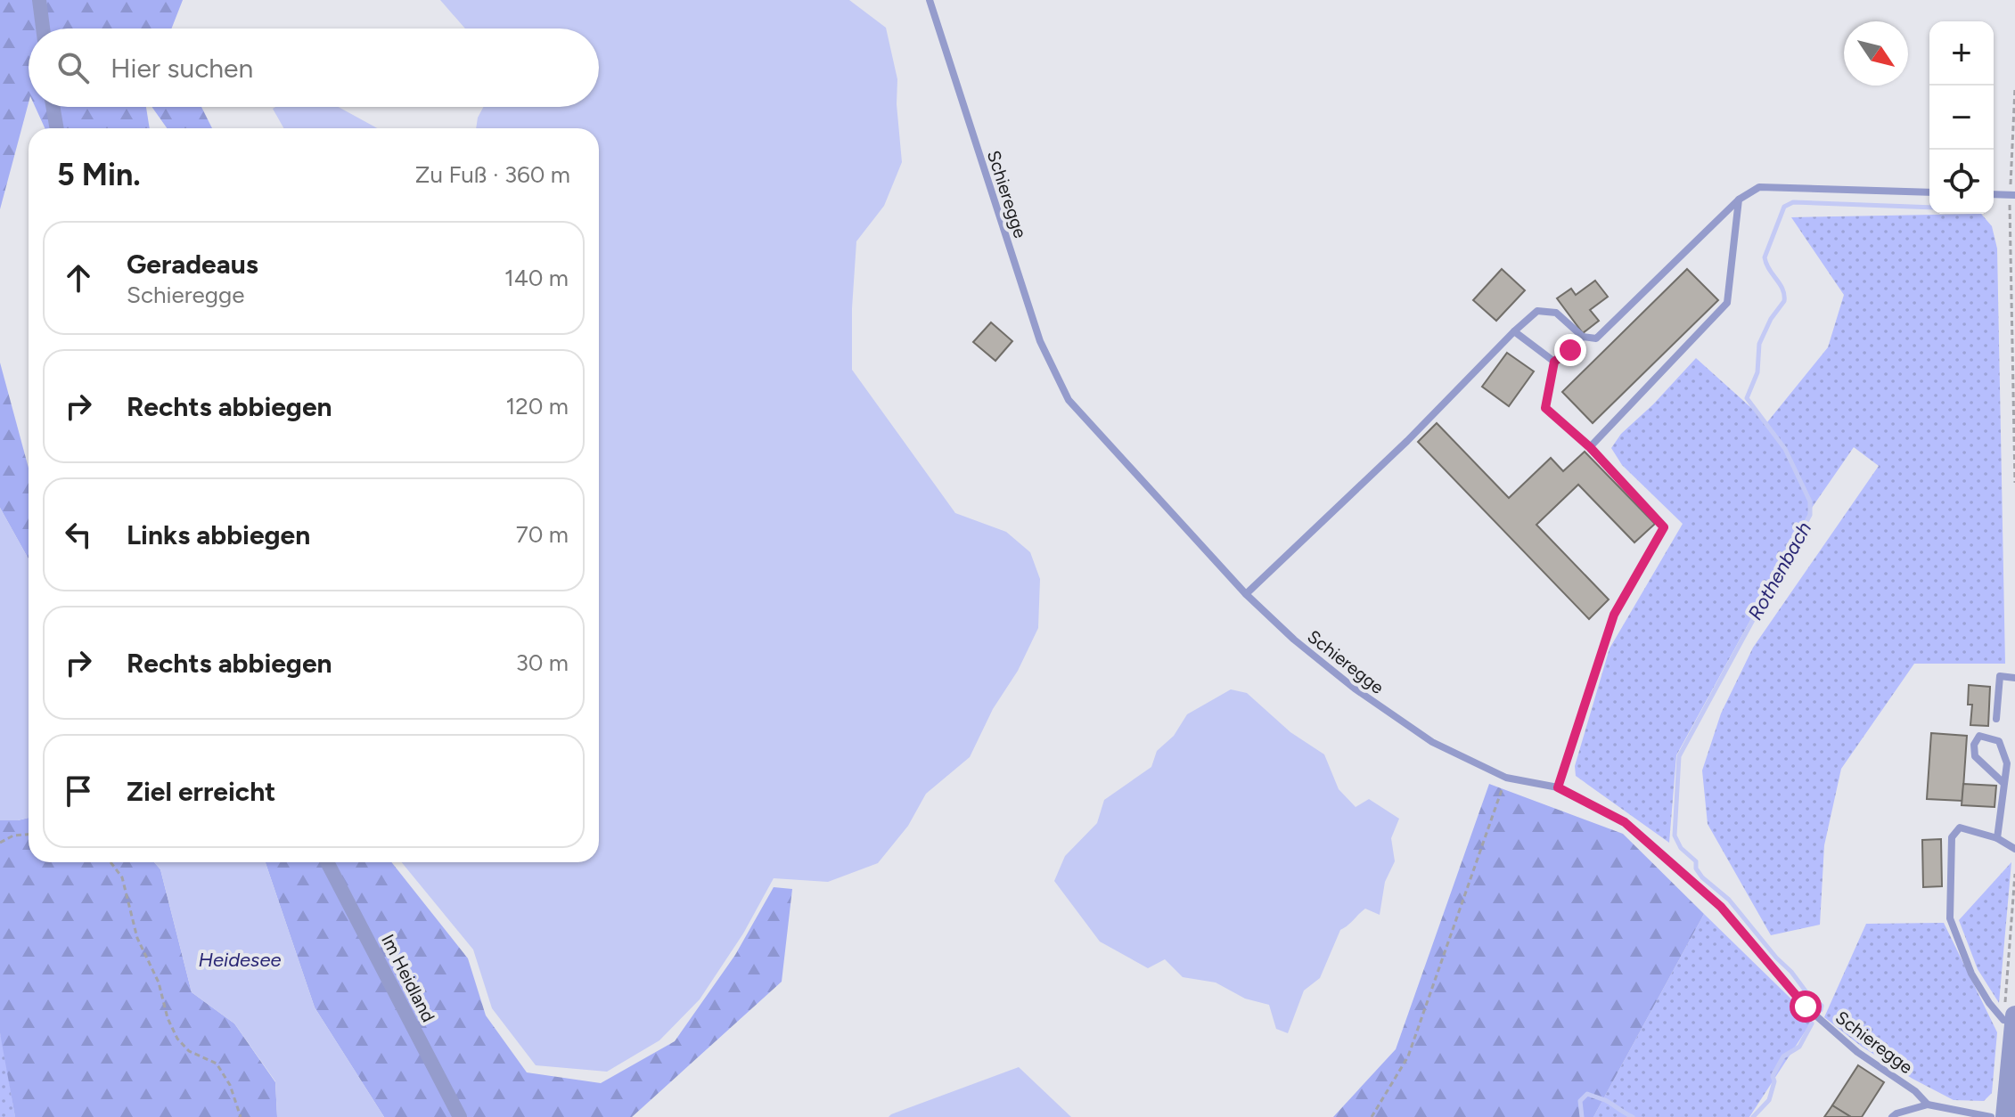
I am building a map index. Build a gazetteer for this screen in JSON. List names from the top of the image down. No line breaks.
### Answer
{"streets":{"street":["Im Heidland"],"lane":["Schieregge"]},"water":["Rothenbach","Heidesee"],"north":"bottom right","page":{"map_buttons":["+","−"],"search":"Hier suchen","heading":["5 Min.","Zu Fuß · 360 m"],"list":[["Geradeaus","Schieregge","140 m"],["Rechts abbiegen","120 m"],["Links abbiegen","70 m"],["Rechts abbiegen","30 m"],"Ziel erreicht"]}}
